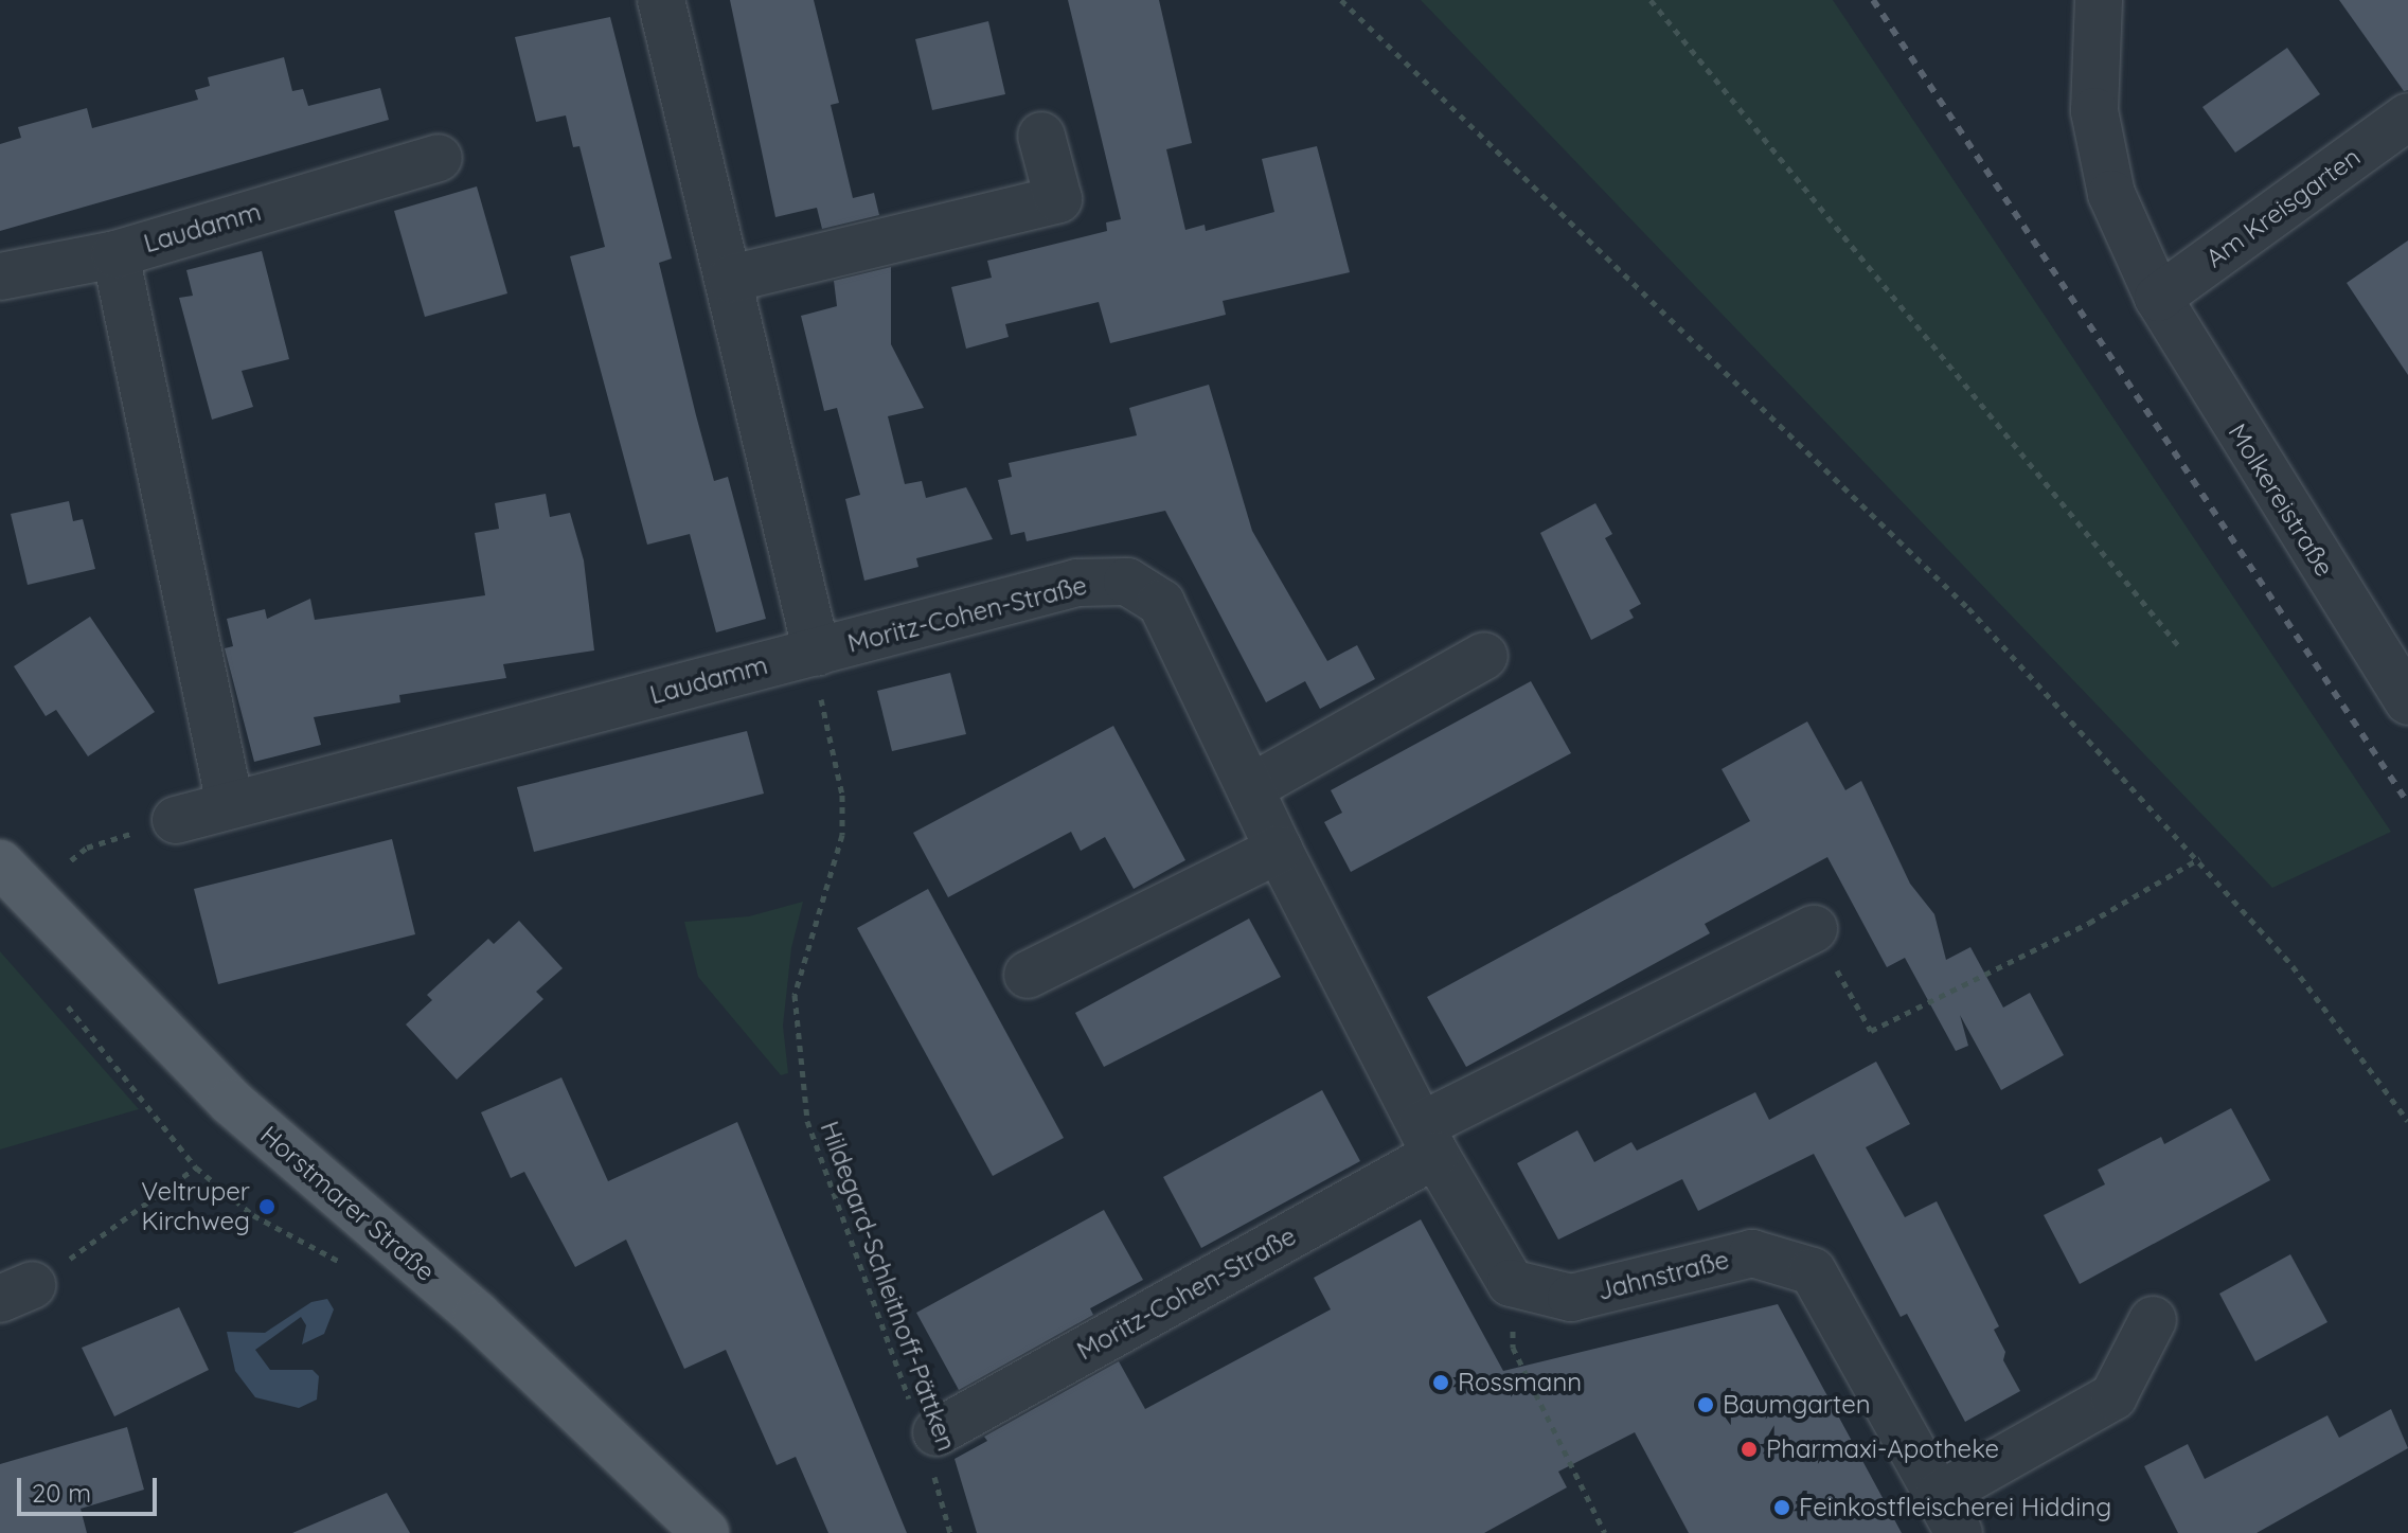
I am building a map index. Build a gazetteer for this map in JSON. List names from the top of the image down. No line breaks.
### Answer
{"streets":{"main road":["Horstmarer Straße"],"street":["Am Kreisgarten","Laudamm","Molkereistraße","Moritz-Cohen-Straße","Jahnstraße"],"path":["Hildegard-Schleithoff-Pättken"]},"crossings":[["Am Kreisgarten","Molkereistraße"],["Laudamm","Moritz-Cohen-Straße"],["Laudamm","Hildegard-Schleithoff-Pättken"],["Moritz-Cohen-Straße","Jahnstraße"],["Moritz-Cohen-Straße","Hildegard-Schleithoff-Pättken"]],"places":["Veltruper Kirchweg","Rossmann","Baumgarten","Pharmaxi-Apotheke","Feinkostfleischerei Hidding"],"scale_bar":"20 m"}
